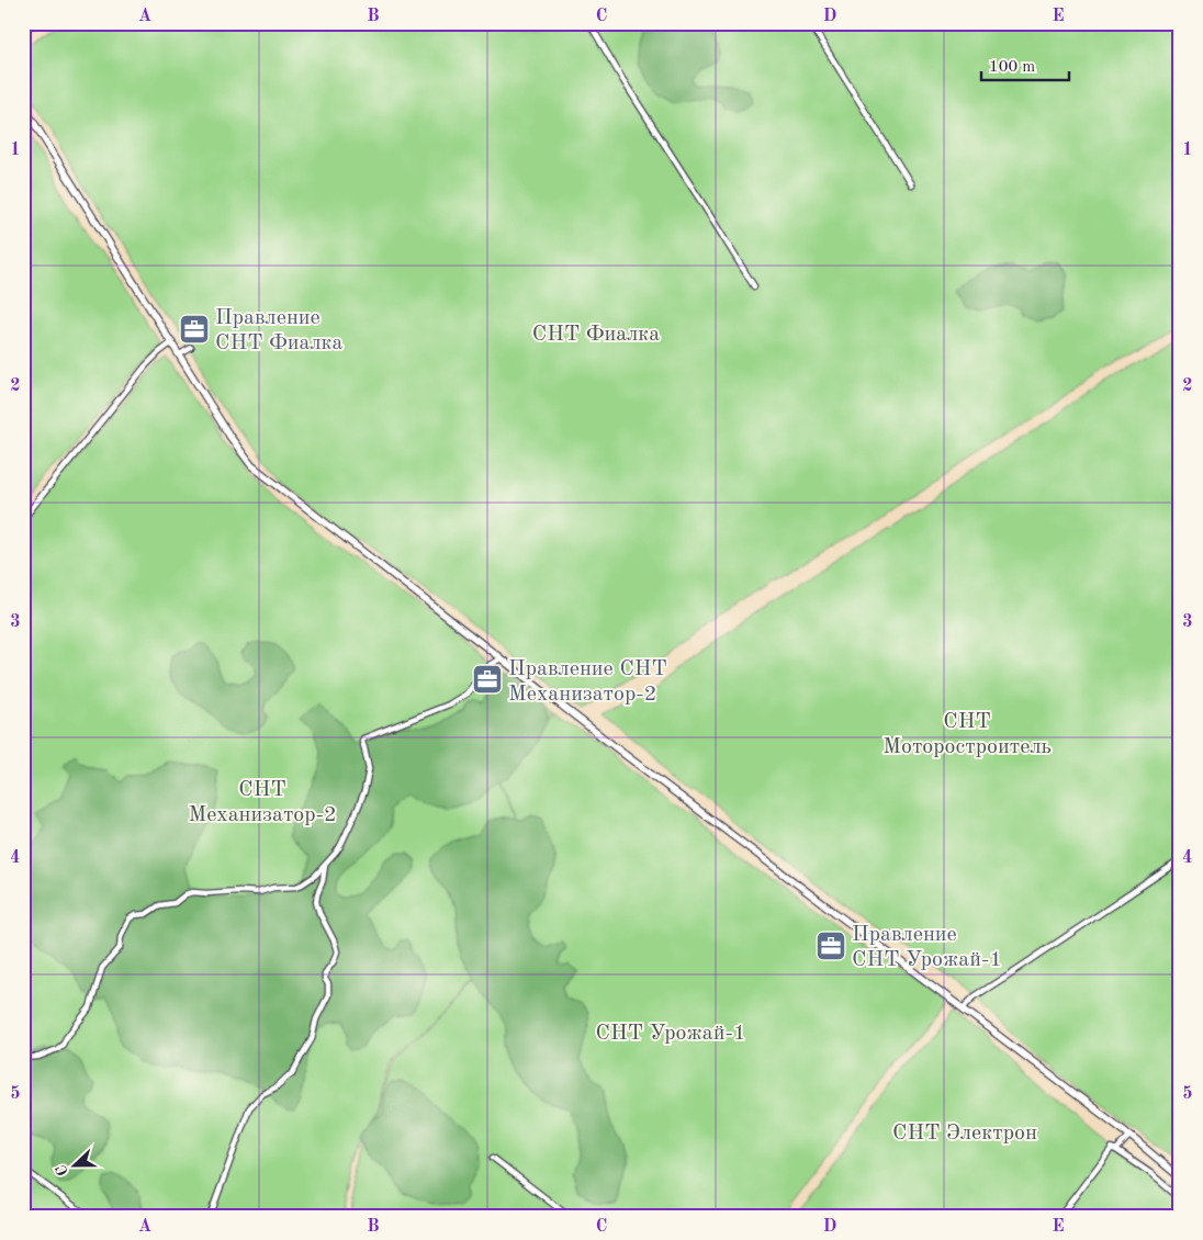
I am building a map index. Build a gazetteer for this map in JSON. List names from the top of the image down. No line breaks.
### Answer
{"parks":["СНТ Фиалка","СНТ Моторостроитель","СНТ Механизатор-2","СНТ Урожай-1","СНТ Электрон"],"places":{"office":["Правление СНТ Фиалка","Правление СНТ Механизатор-2","Правление СНТ Урожай-1"]},"scale_bar":"100 m","north":"left","grid":{"columns":["A","B","C","D","E"],"rows":["1","2","3","4","5"]}}
